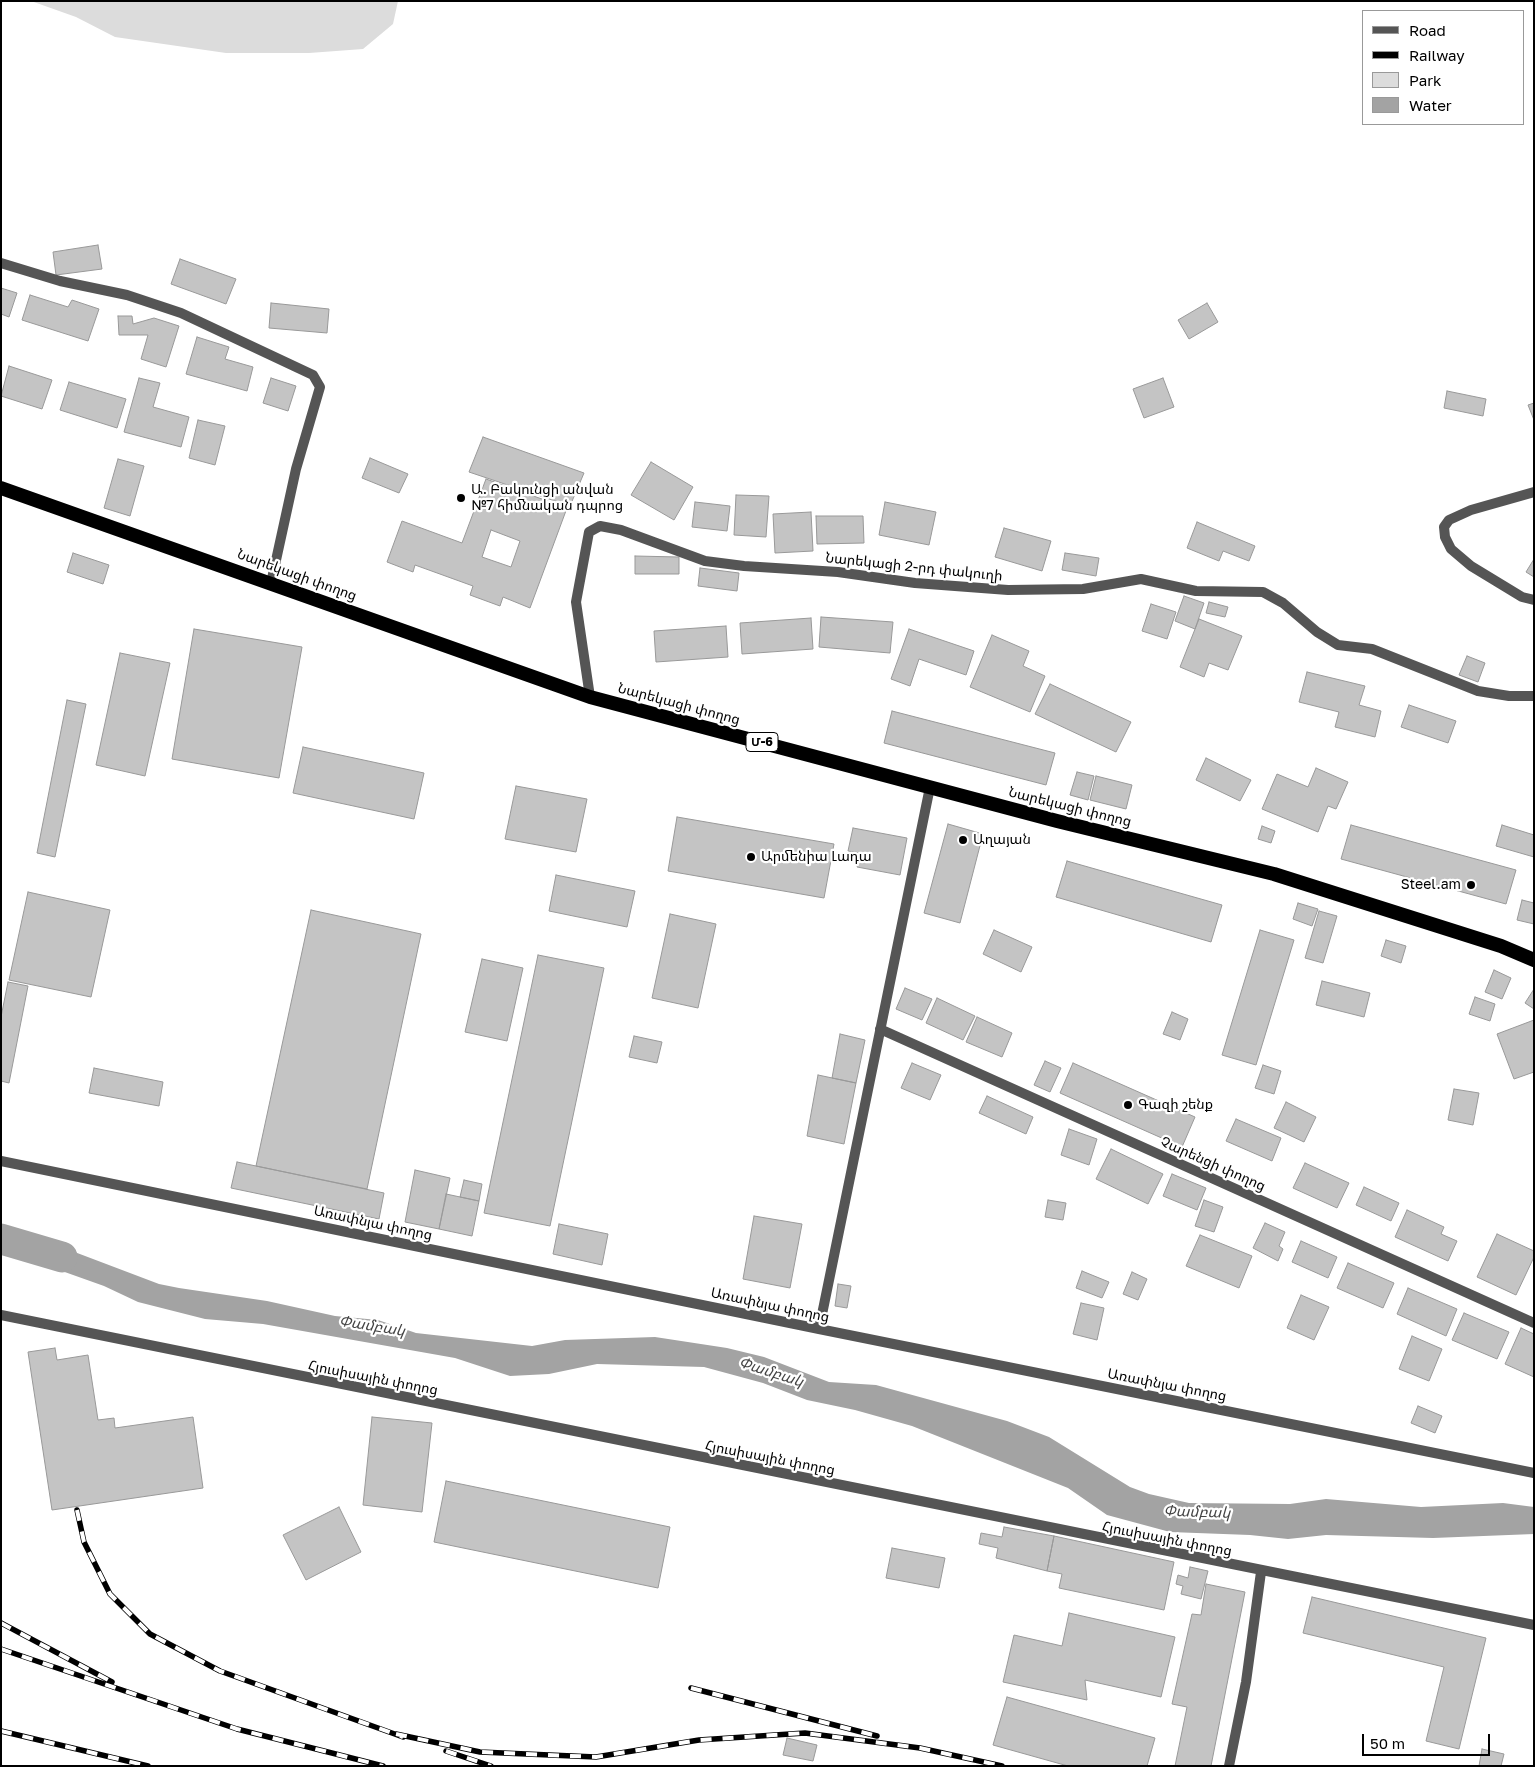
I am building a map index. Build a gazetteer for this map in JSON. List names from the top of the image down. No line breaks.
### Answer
{"streets":{"highway":["Նարեկացի փողոց","Մ-6"],"street":["Նարեկացի 2-րդ փակուղի","Չարենցի փողոց","Առափնյա փողոց","Հյուսիսային փողոց"]},"crossings":[["Նարեկացի 2-րդ փակուղի","Նարեկացի փողոց"]],"water":["Փամբակ"],"places":["Ա. Բակունցի անվան №7 հիմնական դպրոց","Աղայան","Արմենիա Լադա","Steel.am","Գազի շենք"],"legend":["Road","Railway","Park","Water"],"scale_bar":"50 m"}
